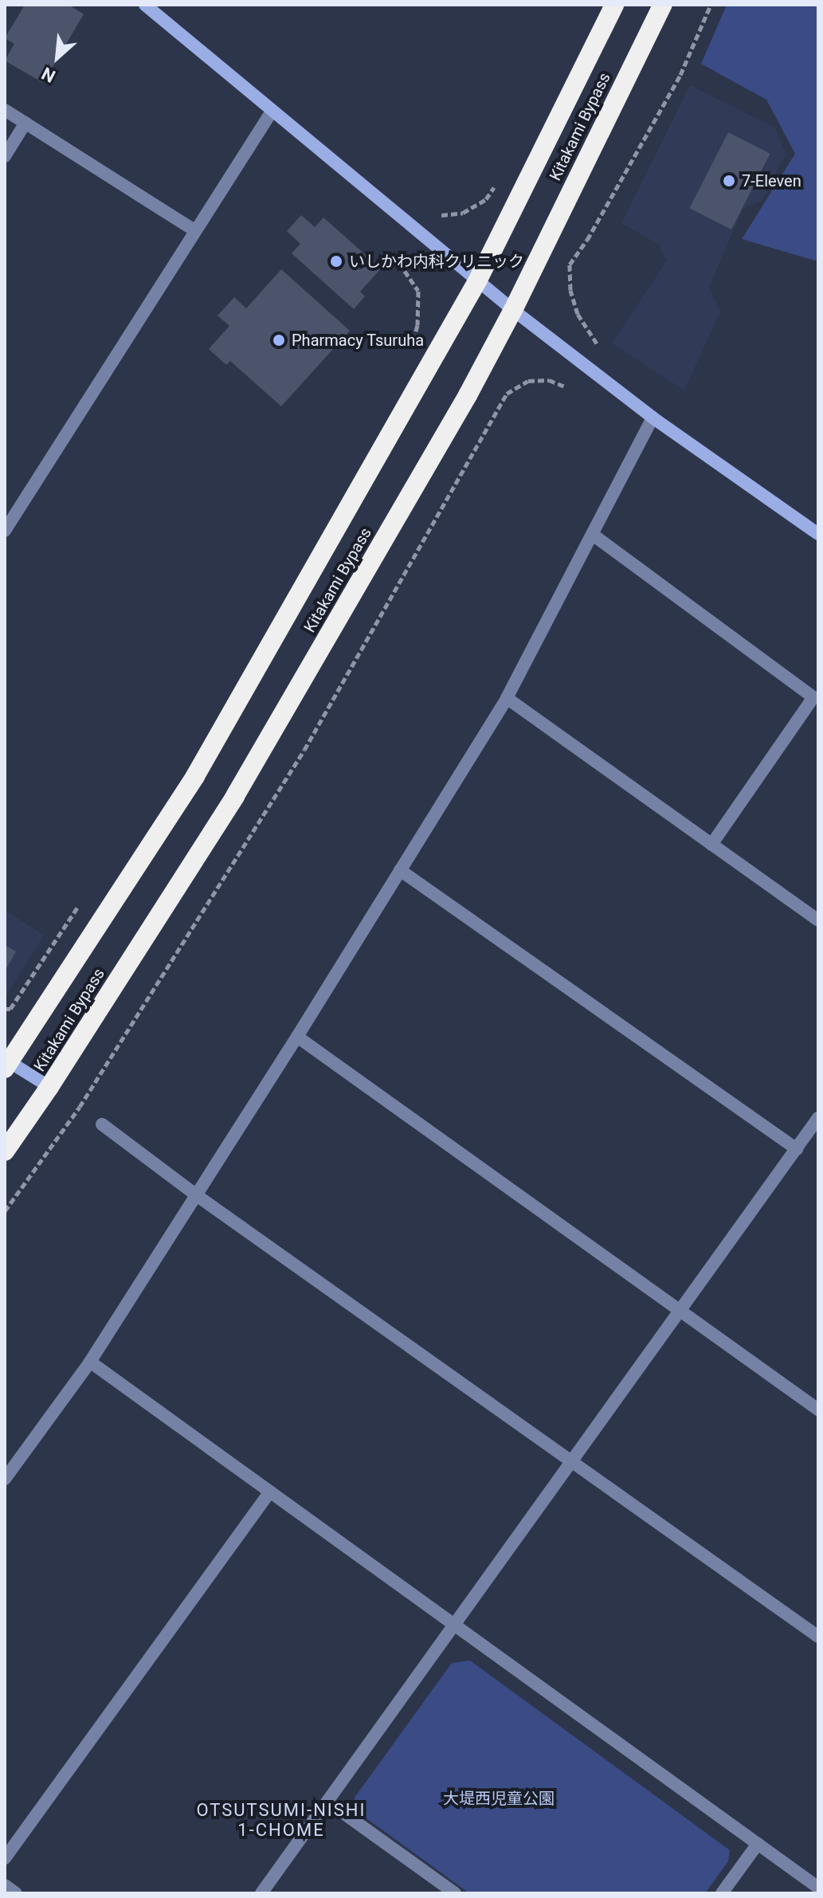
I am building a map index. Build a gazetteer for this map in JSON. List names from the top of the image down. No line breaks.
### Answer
{"streets":{"highway":["Kitakami Bypass"]},"districts":["OTSUTSUMI-NISHI 1-CHOME"],"parks":["大堤西児童公園"],"places":["7-Eleven","いしかわ内科クリニック","Pharmacy Tsuruha"],"north":"bottom left"}
